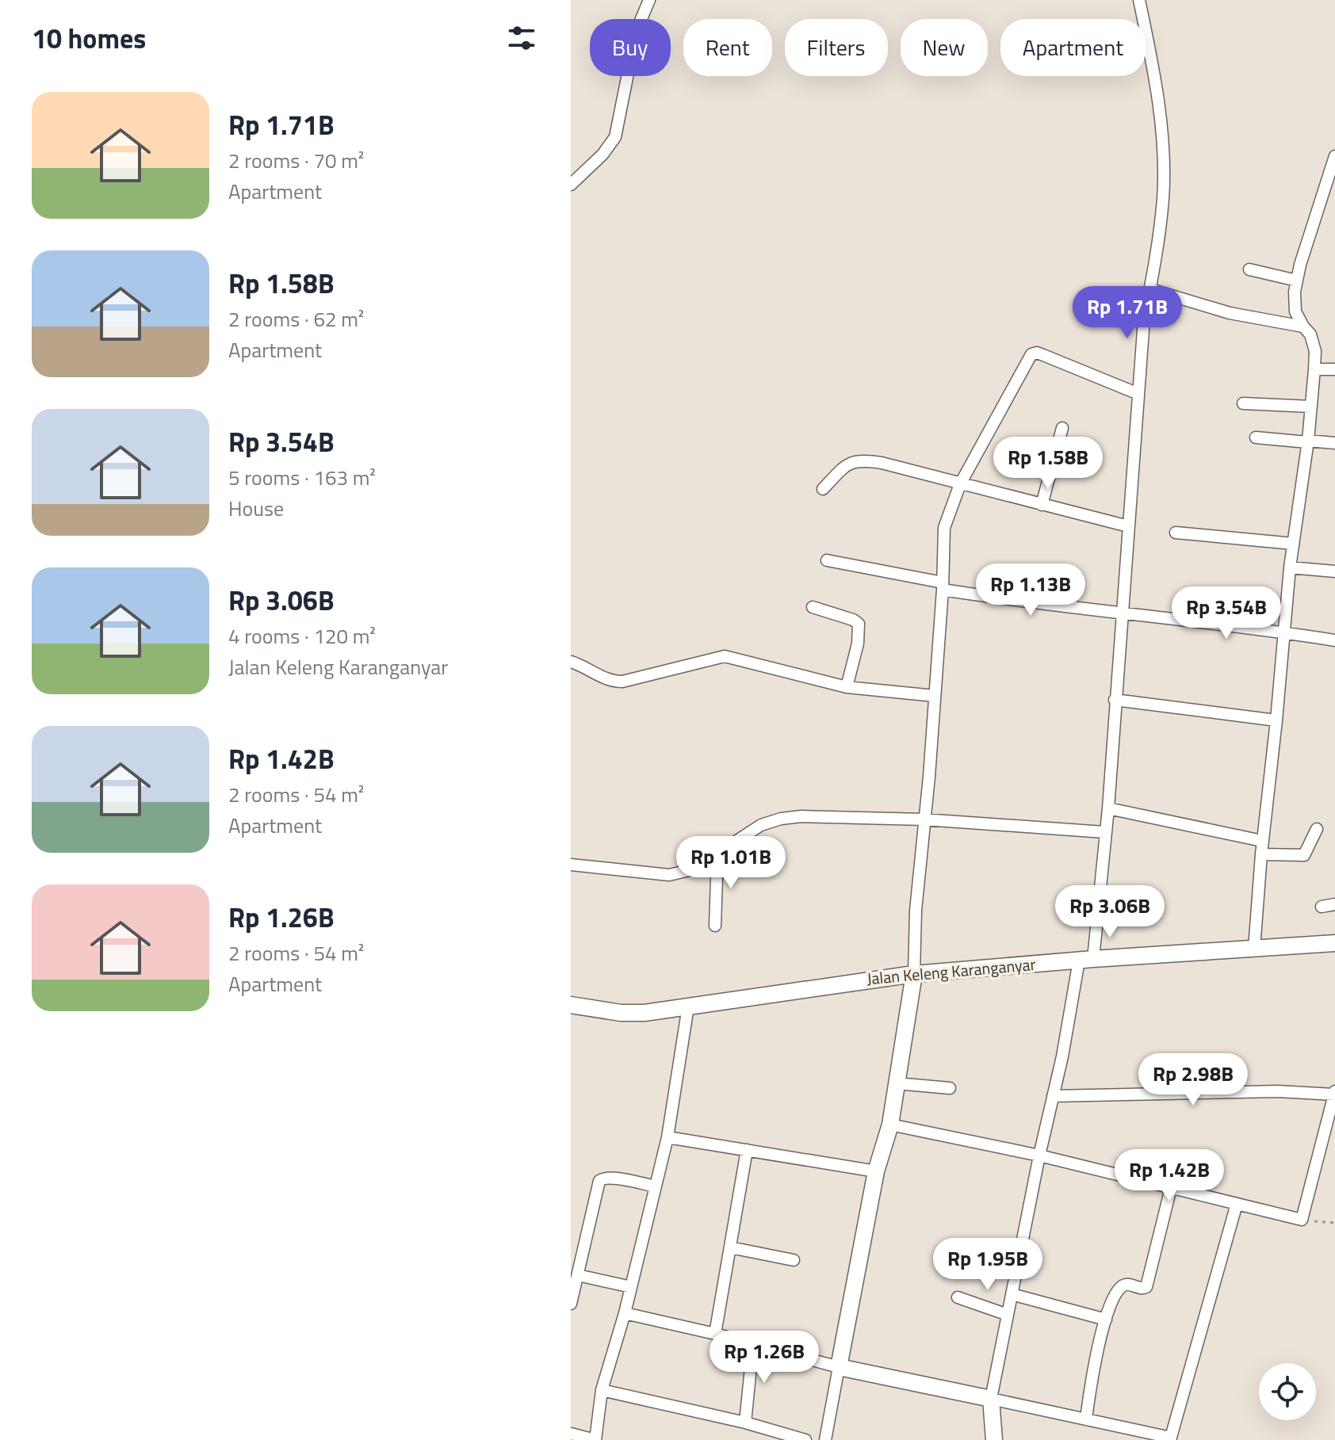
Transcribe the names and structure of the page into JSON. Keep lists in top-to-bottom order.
{
  "streets": {
    "main road": ["Jalan Keleng Karanganyar"]
  },
  "page": {
    "heading": "10 homes",
    "chip": [
      "Buy",
      "Rent",
      "Filters",
      "New",
      "Apartment"
    ],
    "list": [
      {
        "name": "Rp 1.71B",
        "note": "2 rooms · 70 m² · Apartment"
      },
      {
        "name": "Rp 1.58B",
        "note": "2 rooms · 62 m² · Apartment"
      },
      {
        "name": "Rp 3.54B",
        "note": "5 rooms · 163 m² · House"
      },
      {
        "name": "Rp 3.06B",
        "note": "4 rooms · 120 m² · Jalan Keleng Karanganyar"
      },
      {
        "name": "Rp 1.42B",
        "note": "2 rooms · 54 m² · Apartment"
      },
      {
        "name": "Rp 1.26B",
        "note": "2 rooms · 54 m² · Apartment"
      }
    ],
    "price": [
      "Rp 1.71B",
      "Rp 1.58B",
      "Rp 1.13B",
      "Rp 3.54B",
      "Rp 1.01B",
      "Rp 3.06B",
      "Rp 2.98B",
      "Rp 1.42B",
      "Rp 1.95B",
      "Rp 1.26B"
    ]
  }
}
